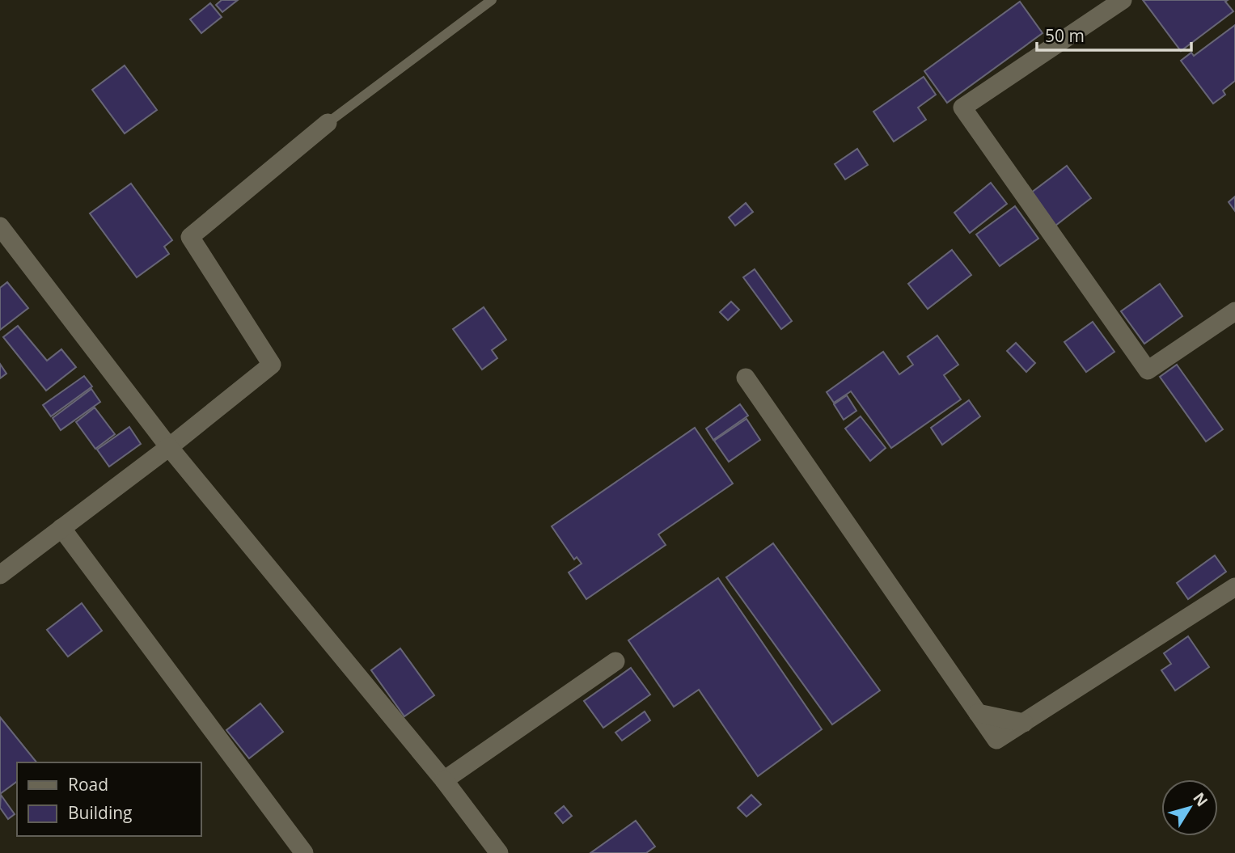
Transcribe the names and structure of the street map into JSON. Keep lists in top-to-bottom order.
{
  "legend": ["Road", "Building"],
  "scale_bar": "50 m",
  "north": "top right"
}
